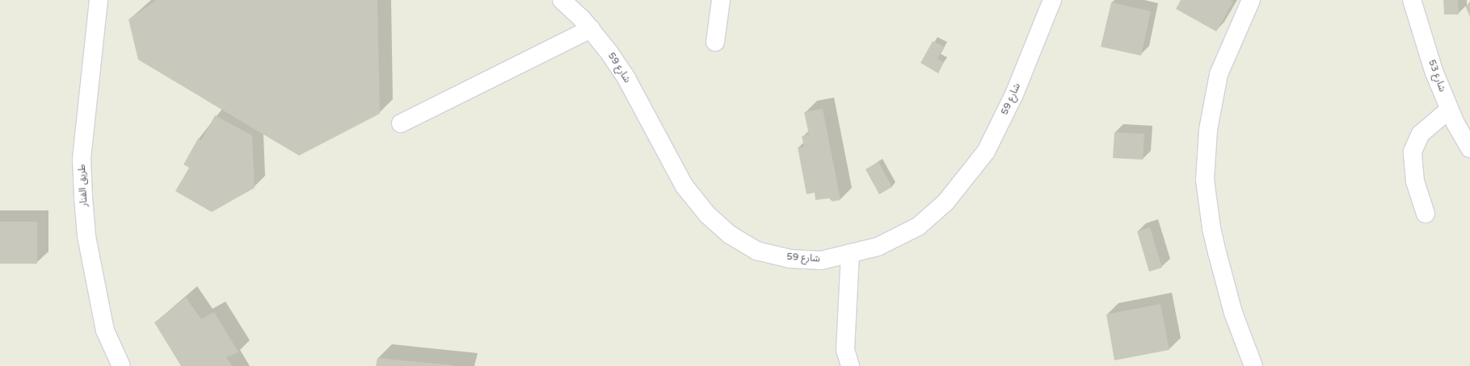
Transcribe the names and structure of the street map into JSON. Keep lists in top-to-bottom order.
{
  "streets": {
    "street": ["شارع 59", "شارع 53", "طريق الفنار"]
  }
}
